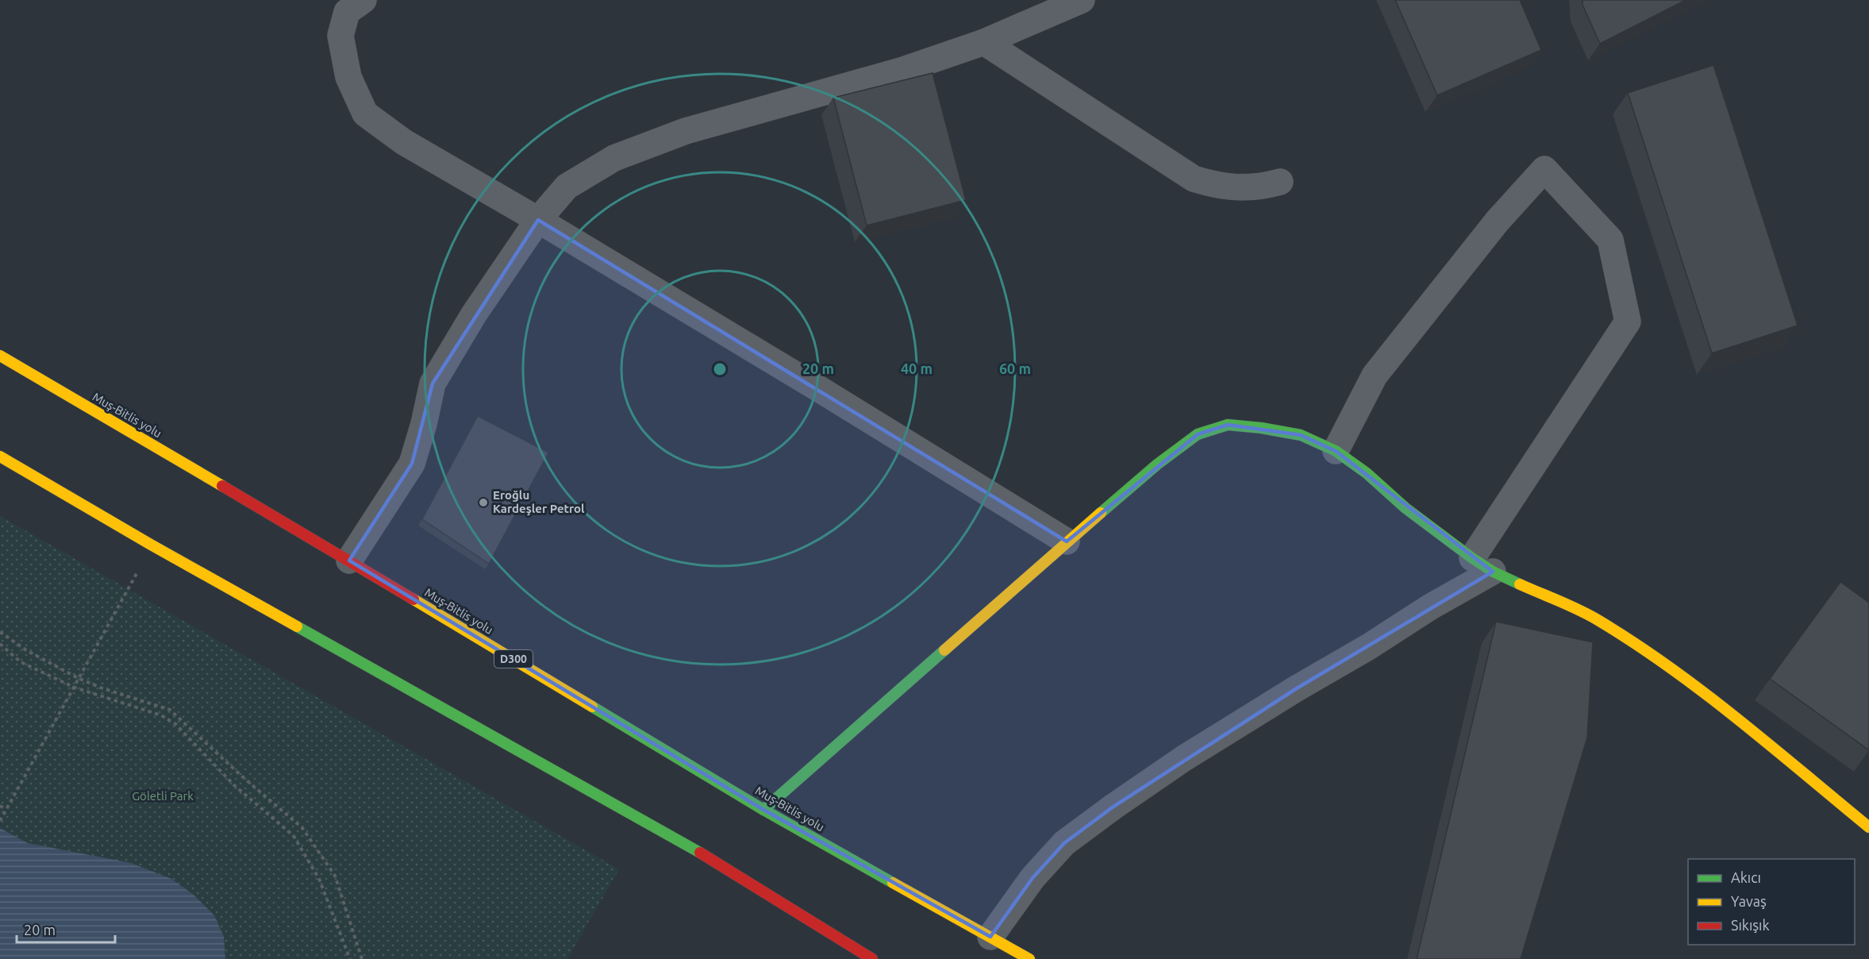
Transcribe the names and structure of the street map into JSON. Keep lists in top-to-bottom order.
{
  "streets": {
    "main road": ["Muş-Bitlis yolu", "D300"]
  },
  "parks": ["Göletli Park"],
  "places": ["Eroğlu Kardeşler Petrol"],
  "legend": ["Akıcı", "Yavaş", "Sıkışık"],
  "scale_bar": "20 m",
  "rings": ["20 m", "40 m", "60 m"]
}
